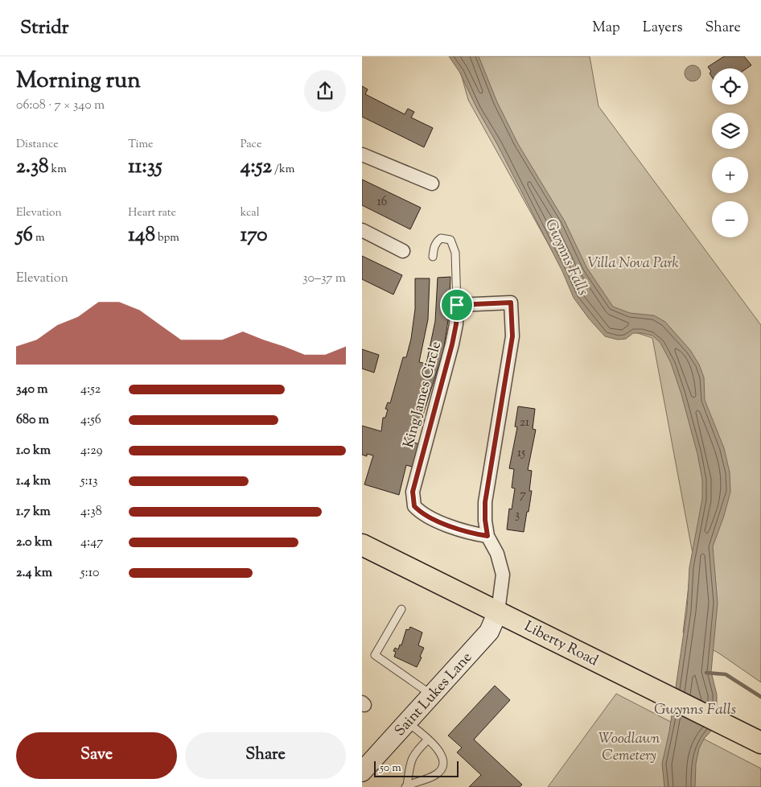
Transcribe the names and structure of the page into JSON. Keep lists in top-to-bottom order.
{
  "streets": {
    "main road": ["Liberty Road"],
    "street": ["King James Circle", "Saint Lukes Lane"]
  },
  "crossings": [
    ["Liberty Road", "Saint Lukes Lane"]
  ],
  "water": ["Gwynns Falls"],
  "parks": ["Villa Nova Park", "Woodlawn Cemetery"],
  "house_numbers": [
    "16",
    "21",
    "15",
    "7",
    "3"
  ],
  "scale_bar": "50 m",
  "page": {
    "header": "Stridr",
    "nav": ["Map", "Layers", "Share"],
    "heading": ["Morning run", "06:08 · 7 × 340 m"],
    "map_buttons": ["+", "−"],
    "stats": [
      ["Distance", "2.38 km"],
      ["Time", "11:35"],
      ["Pace", "4:52 /km"],
      ["Elevation", "56 m"],
      ["Heart rate", "148 bpm"],
      ["kcal", "170"]
    ],
    "chart": ["Elevation", "30–37 m"],
    "list": [
      {
        "name": "340 m",
        "note": "4:52"
      },
      {
        "name": "680 m",
        "note": "4:56"
      },
      {
        "name": "1.0 km",
        "note": "4:29"
      },
      {
        "name": "1.4 km",
        "note": "5:13"
      },
      {
        "name": "1.7 km",
        "note": "4:38"
      },
      {
        "name": "2.0 km",
        "note": "4:47"
      },
      {
        "name": "2.4 km",
        "note": "5:10"
      }
    ],
    "buttons": ["Save", "Share"],
    "scale": "50 m"
  }
}
